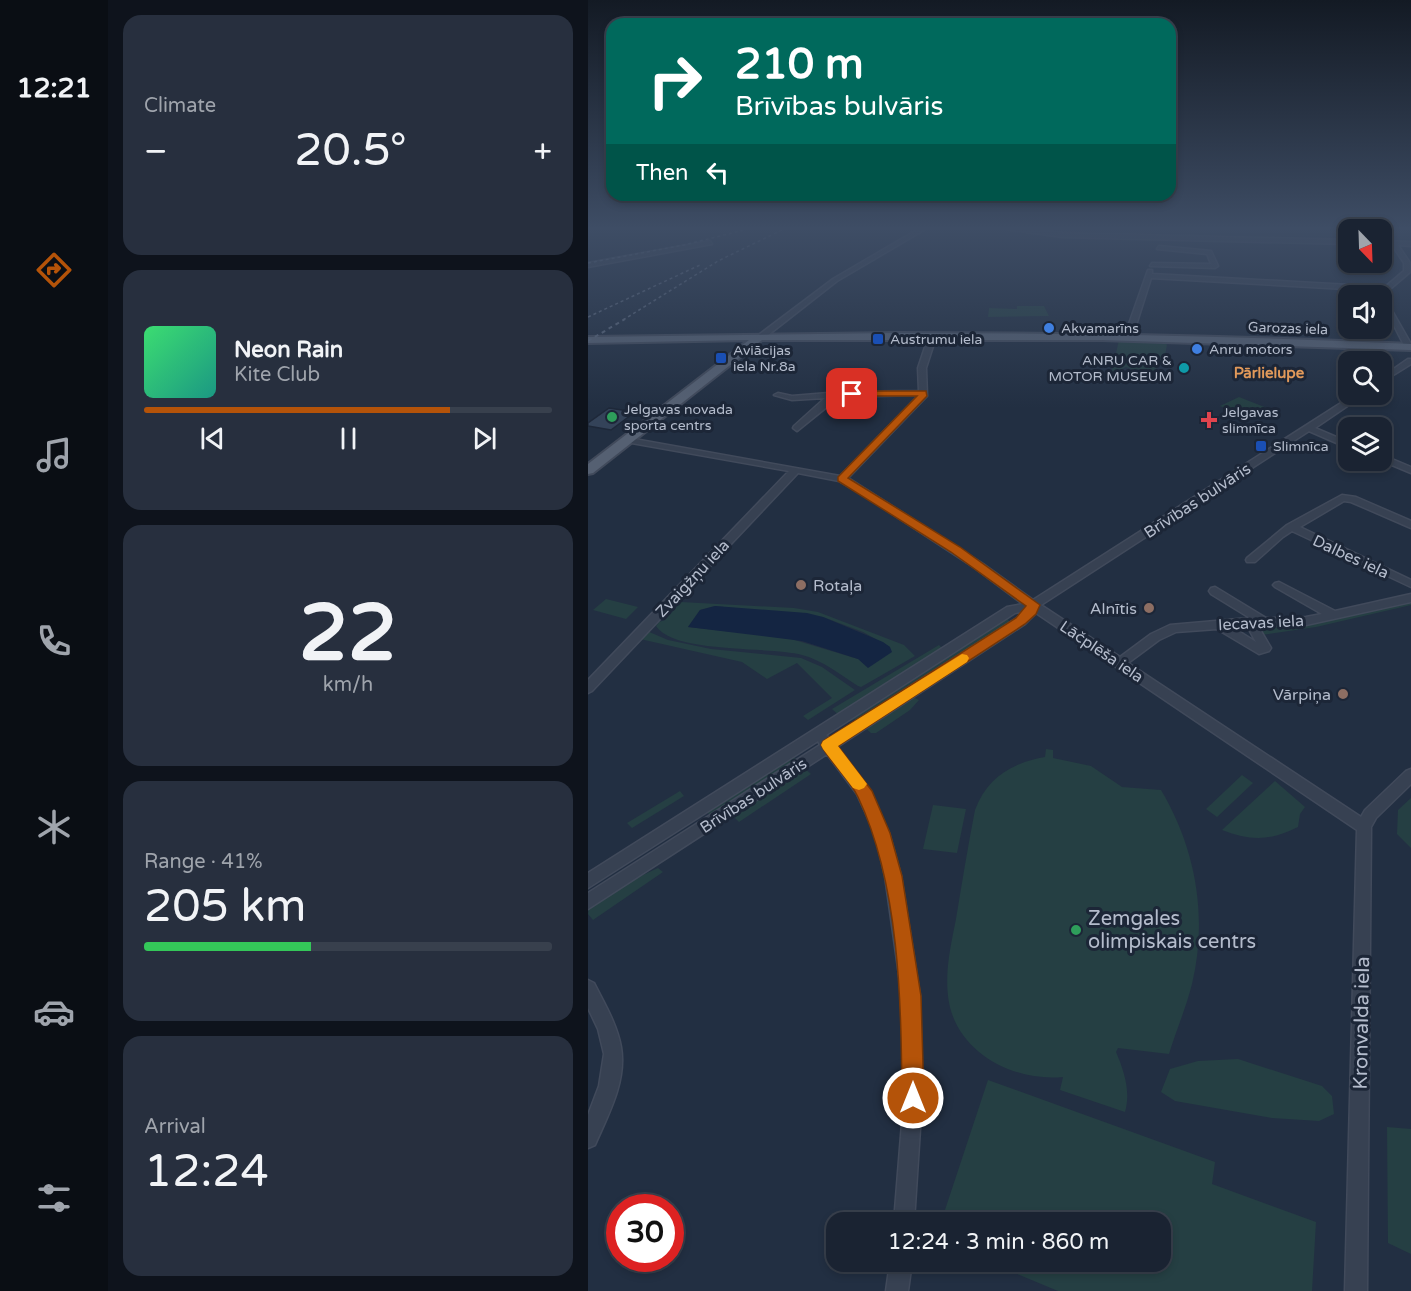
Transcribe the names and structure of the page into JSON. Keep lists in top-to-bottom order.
{
  "streets": {
    "main road": ["Garozas iela"],
    "street": [
      "Brīvības bulvāris",
      "Dalbes iela",
      "Zvaigžņu iela",
      "Iecavas iela",
      "Lāčplēša iela",
      "Kronvalda iela"
    ]
  },
  "crossings": [
    ["Brīvības bulvāris", "Lāčplēša iela"],
    ["Zvaigžņu iela", "Lāčplēša iela"],
    ["Iecavas iela", "Lāčplēša iela"],
    ["Lāčplēša iela", "Kronvalda iela"]
  ],
  "districts": ["Pārlielupe"],
  "places": {
    "other": [
      "Akvamarīns",
      "Anru motors",
      "ANRU CAR & MOTOR MUSEUM",
      "Jelgavas novada sporta centrs",
      "Rotaļa",
      "Alnītis",
      "Vārpiņa",
      "Zemgales olimpiskais centrs"
    ],
    "transit": ["Austrumu iela", "Aviācijas iela Nr.8a", "Slimnīca"],
    "health": ["Jelgavas slimnīca"]
  },
  "north": "bottom right",
  "page": {
    "tabs": "12:21",
    "tile": [
      "Climate",
      ["22", "km/h"],
      ["Range · 41%", "205 km"],
      ["Arrival", "12:24"]
    ],
    "turn": ["210 m", "Brīvības bulvāris"],
    "heat": ["−", "20.5°", "+"],
    "then": "Then",
    "song": ["Neon Rain", "Kite Club"],
    "limit": "30",
    "trip": "12:24 · 3 min · 860 m"
  }
}
